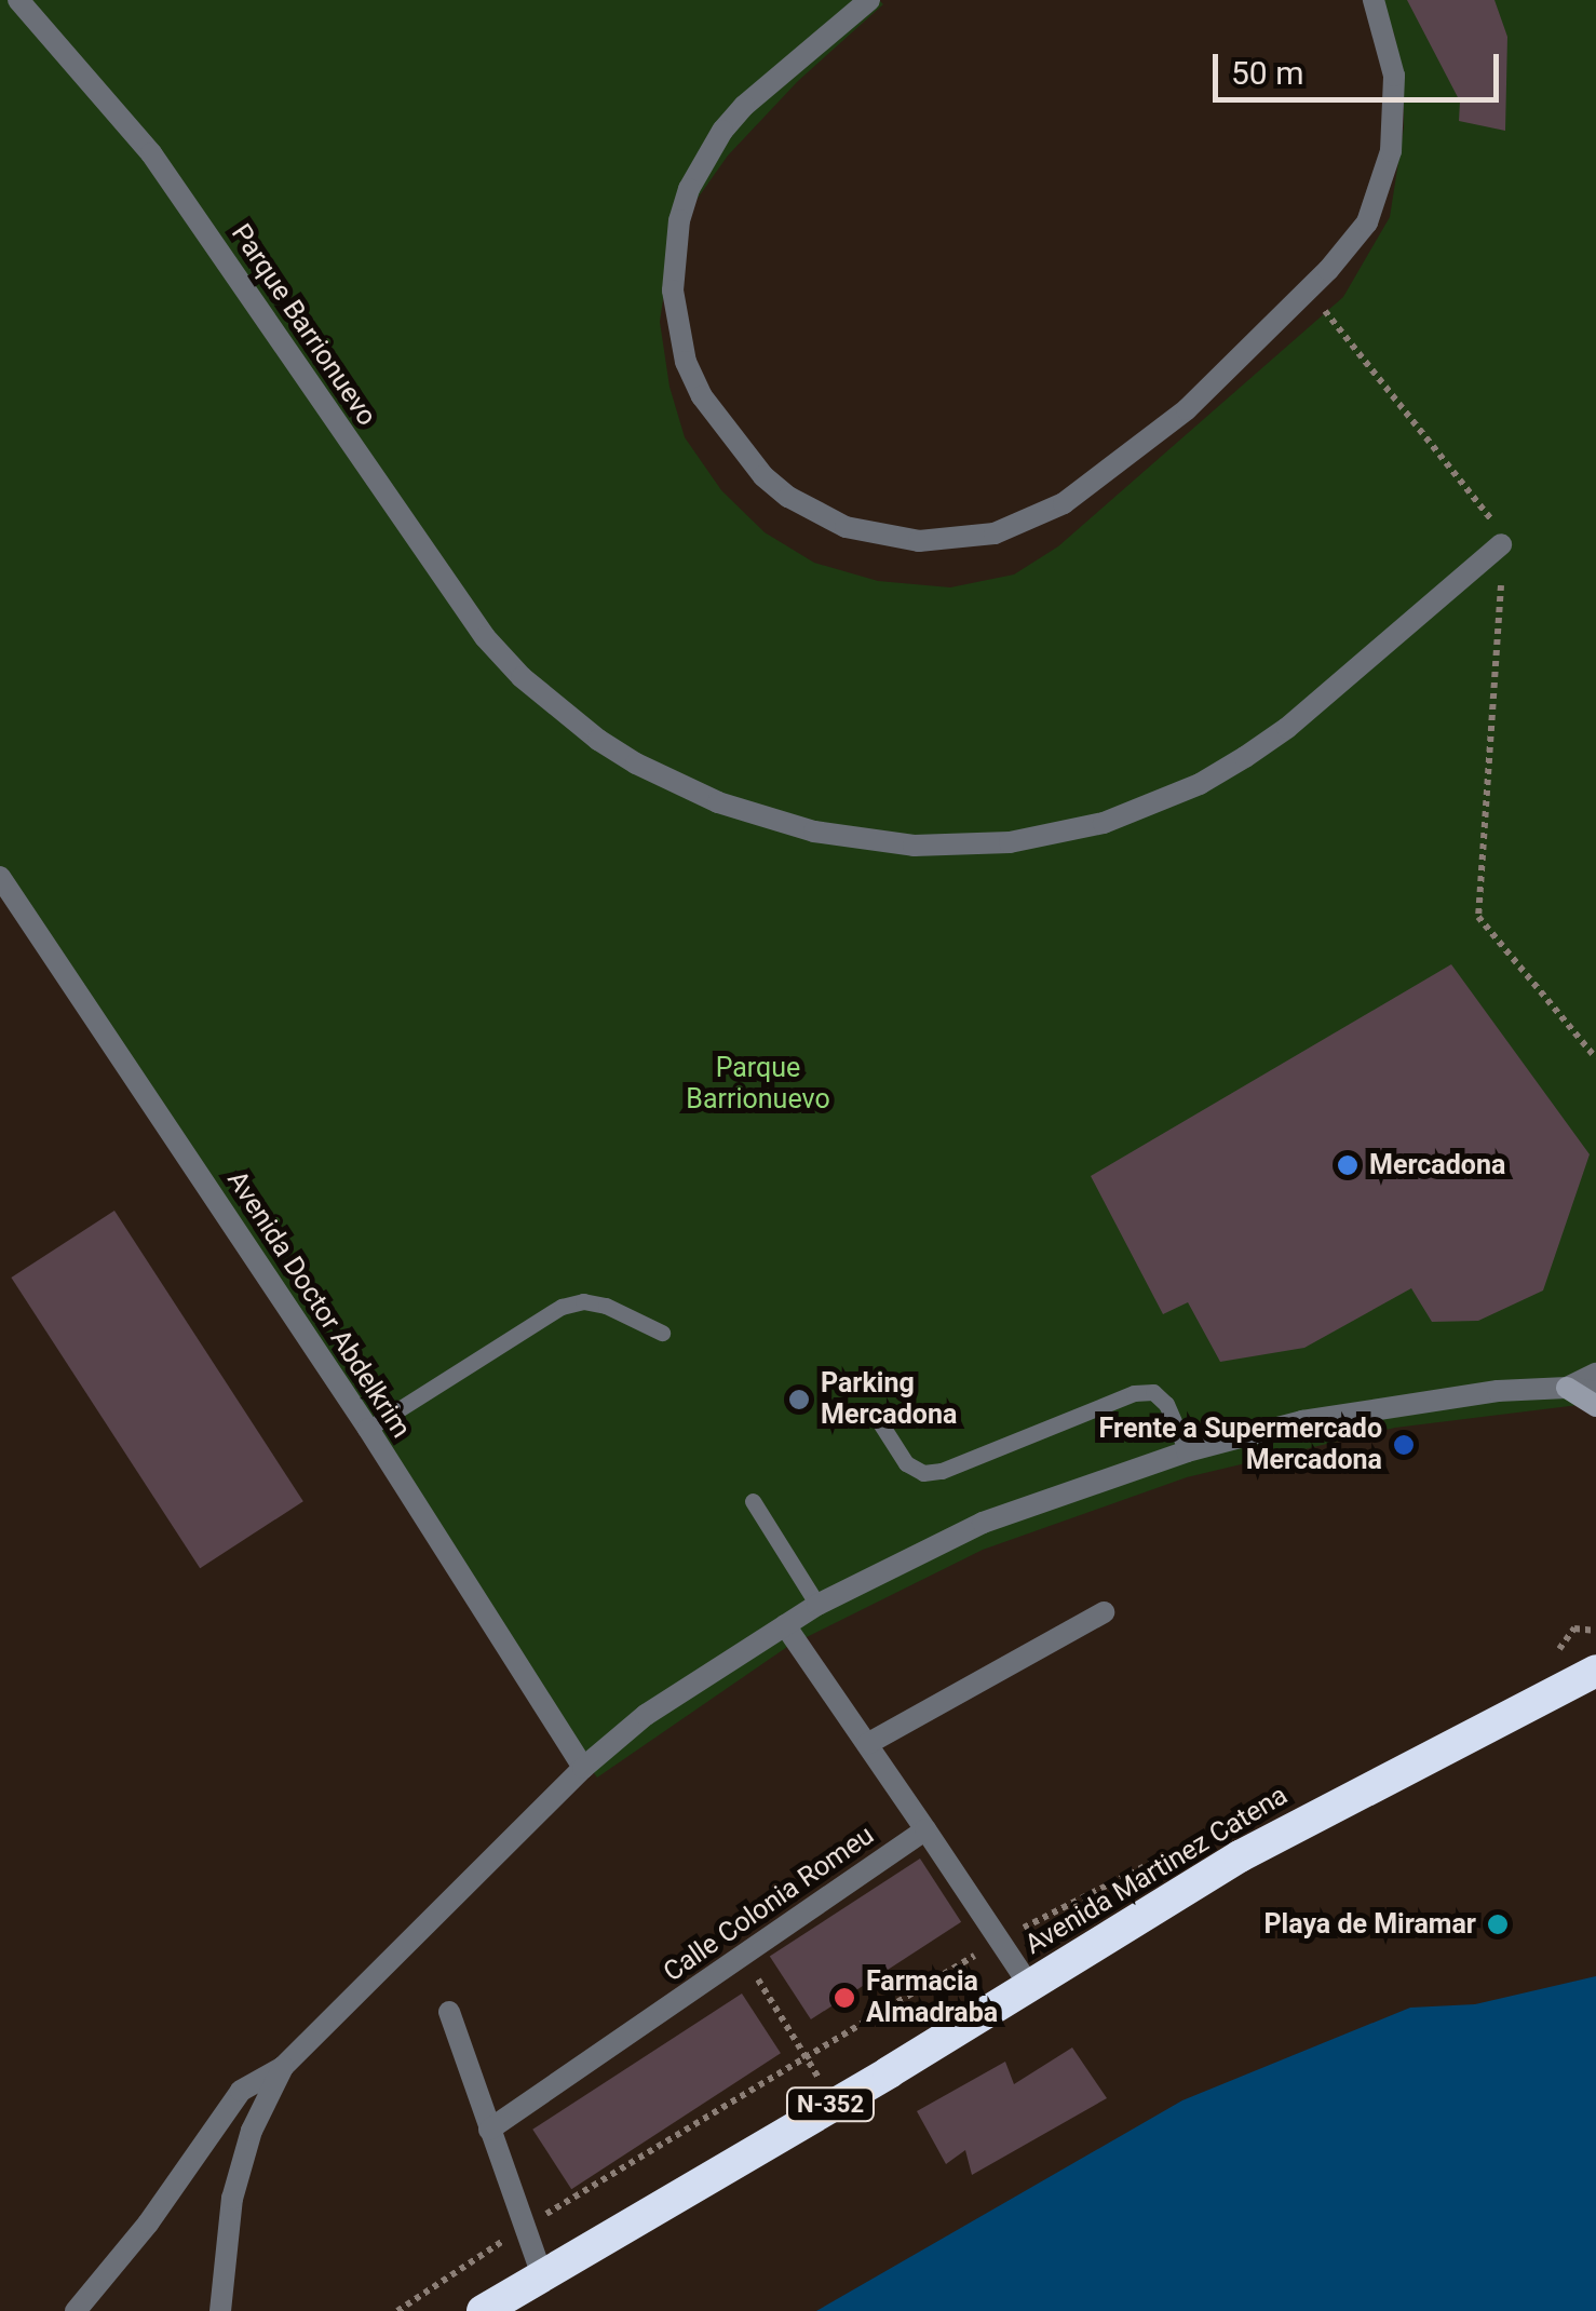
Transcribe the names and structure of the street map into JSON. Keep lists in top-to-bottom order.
{
  "streets": {
    "highway": ["Avenida Martinez Catena", "N-352"],
    "street": ["Parque Barrionuevo", "Avenida Doctor Abdelkrim", "Calle Colonia Romeu"]
  },
  "parks": ["Parque Barrionuevo"],
  "places": [
    "Mercadona",
    "Parking Mercadona",
    "Frente a Supermercado Mercadona",
    "Playa de Miramar",
    "Farmacia Almadraba"
  ],
  "scale_bar": "50 m"
}
